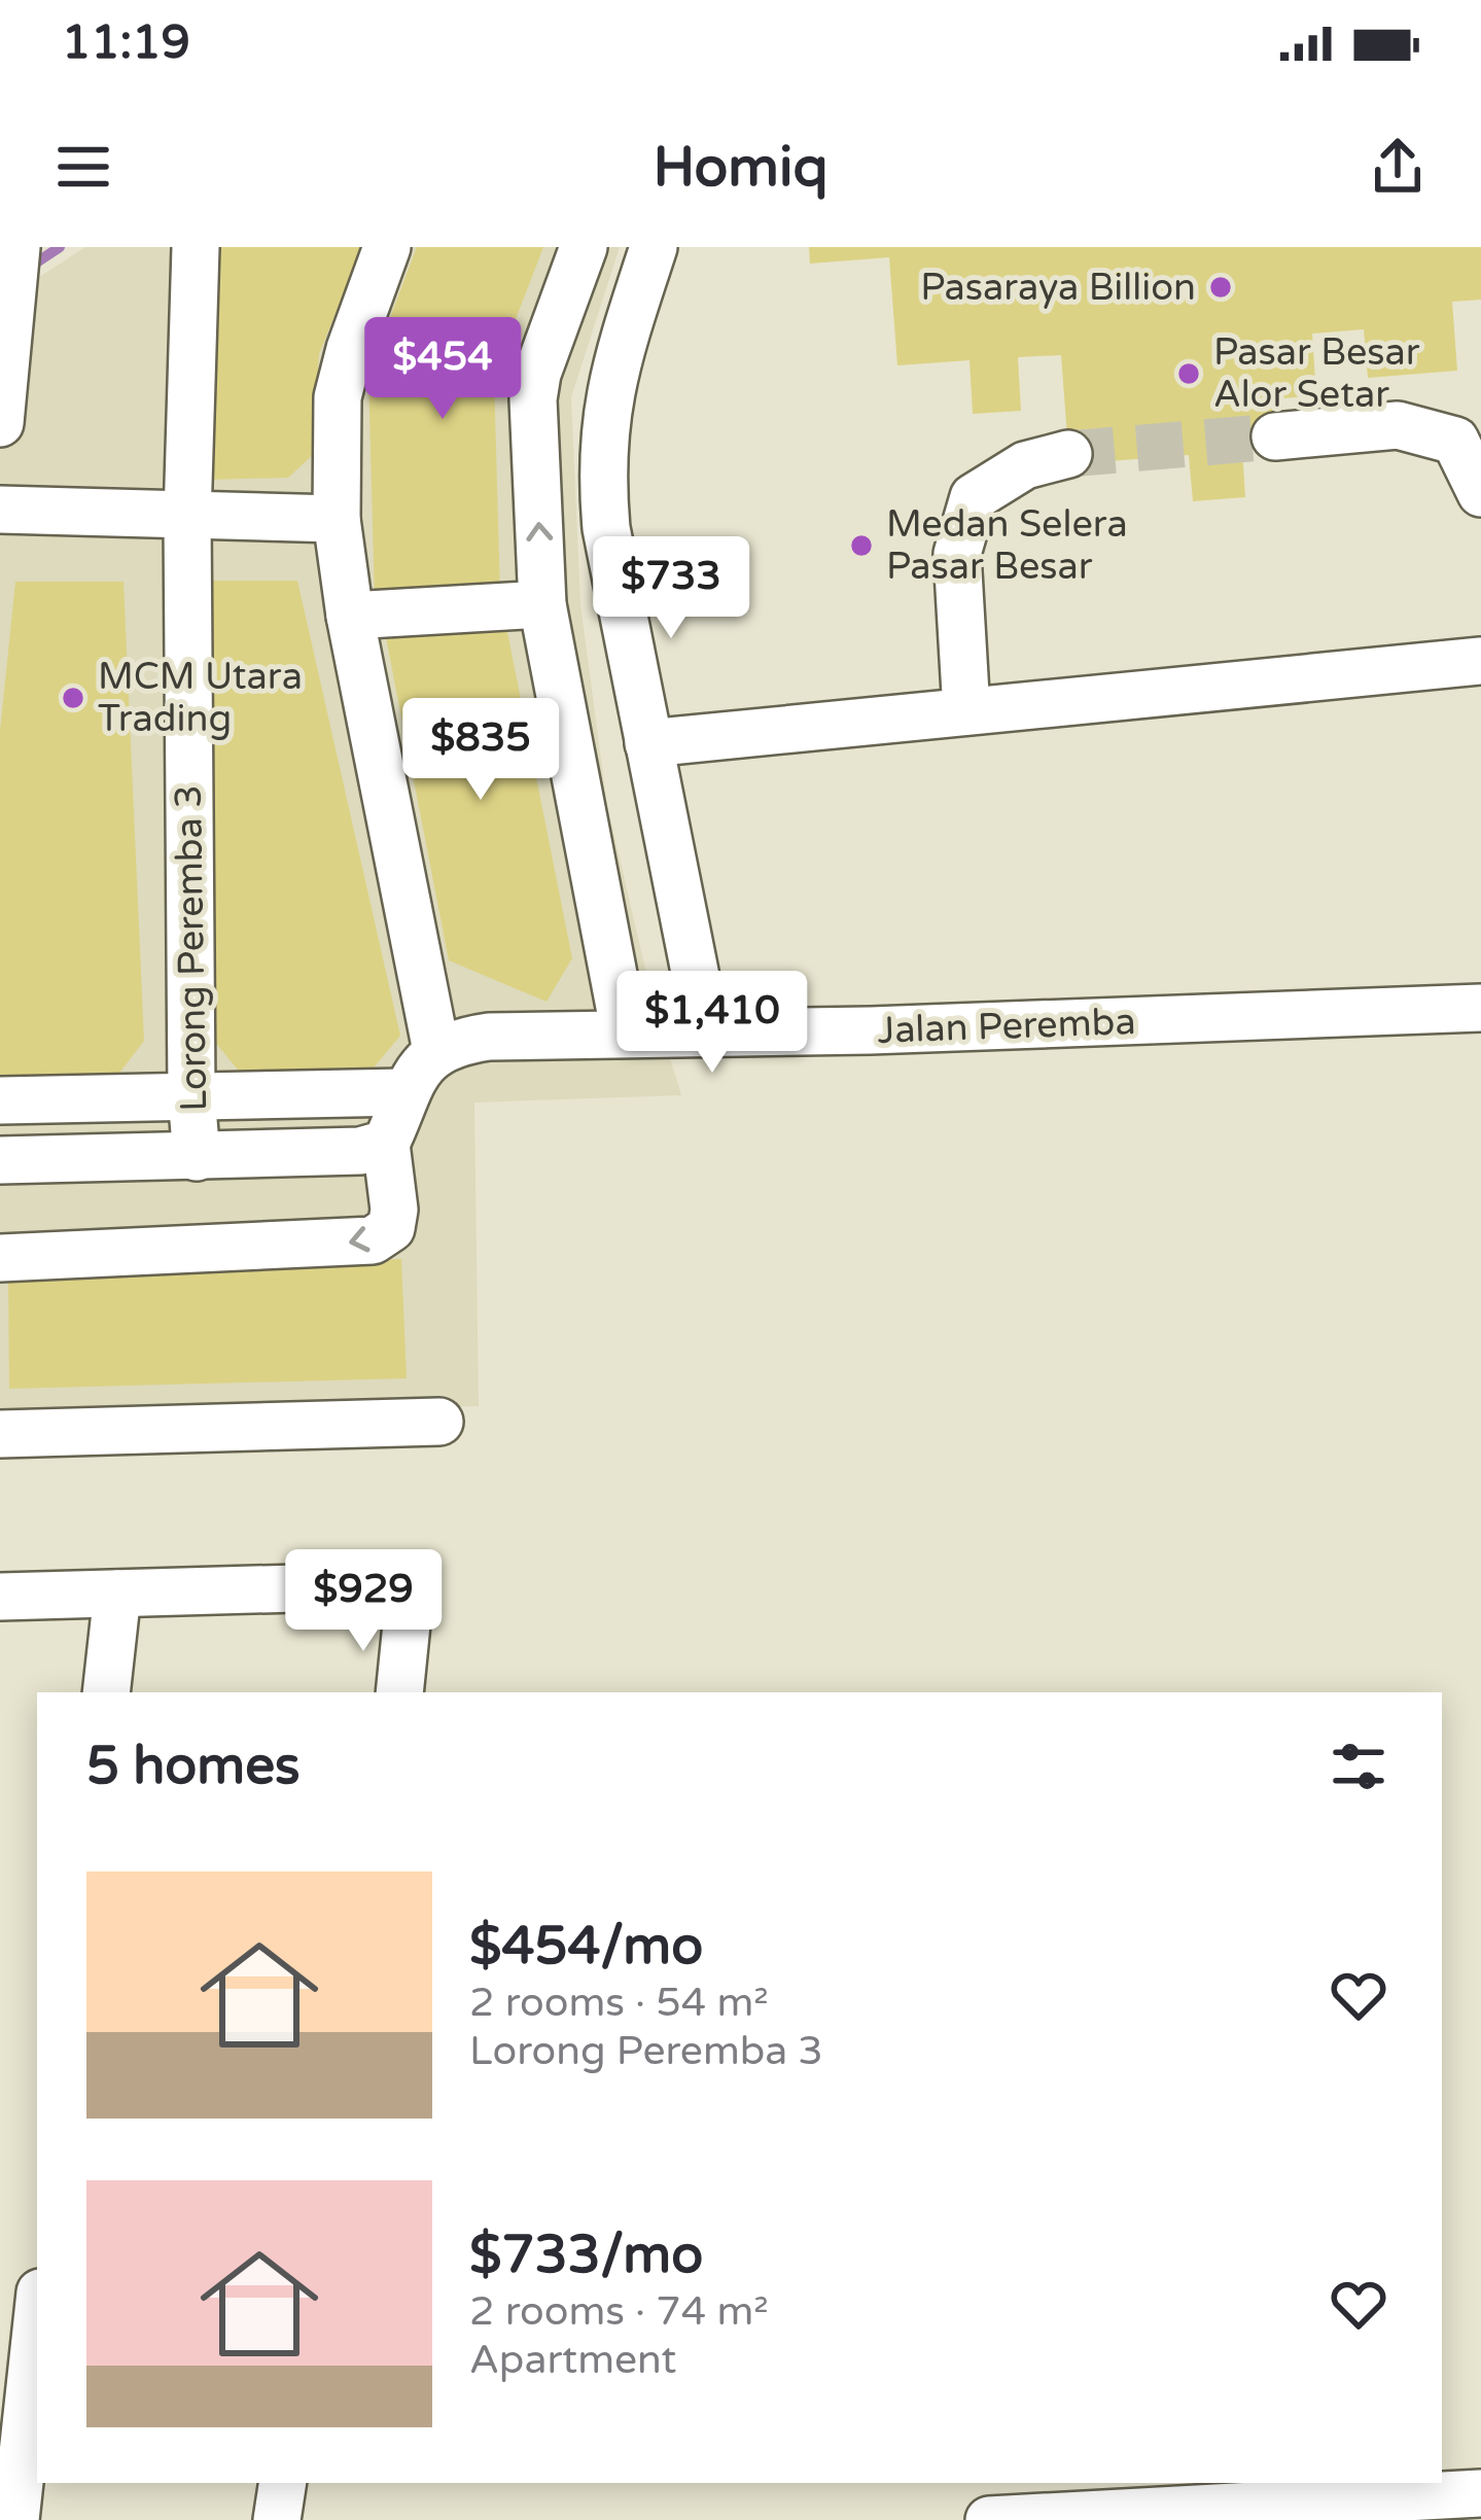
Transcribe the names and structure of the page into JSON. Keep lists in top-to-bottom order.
{
  "streets": {
    "street": ["Lorong Peremba 3", "Jalan Peremba"]
  },
  "places": [
    "Pasaraya Billion",
    "Pasar Besar Alor Setar",
    "Medan Selera Pasar Besar",
    "MCM Utara Trading"
  ],
  "page": {
    "status": "11:19",
    "header": "Homiq",
    "price": [
      "$454",
      "$733",
      "$835",
      "$1,410",
      "$929"
    ],
    "heading": "5 homes",
    "list": [
      {
        "name": "$454/mo",
        "note": "2 rooms · 54 m² · Lorong Peremba 3"
      },
      {
        "name": "$733/mo",
        "note": "2 rooms · 74 m² · Apartment"
      }
    ]
  }
}
